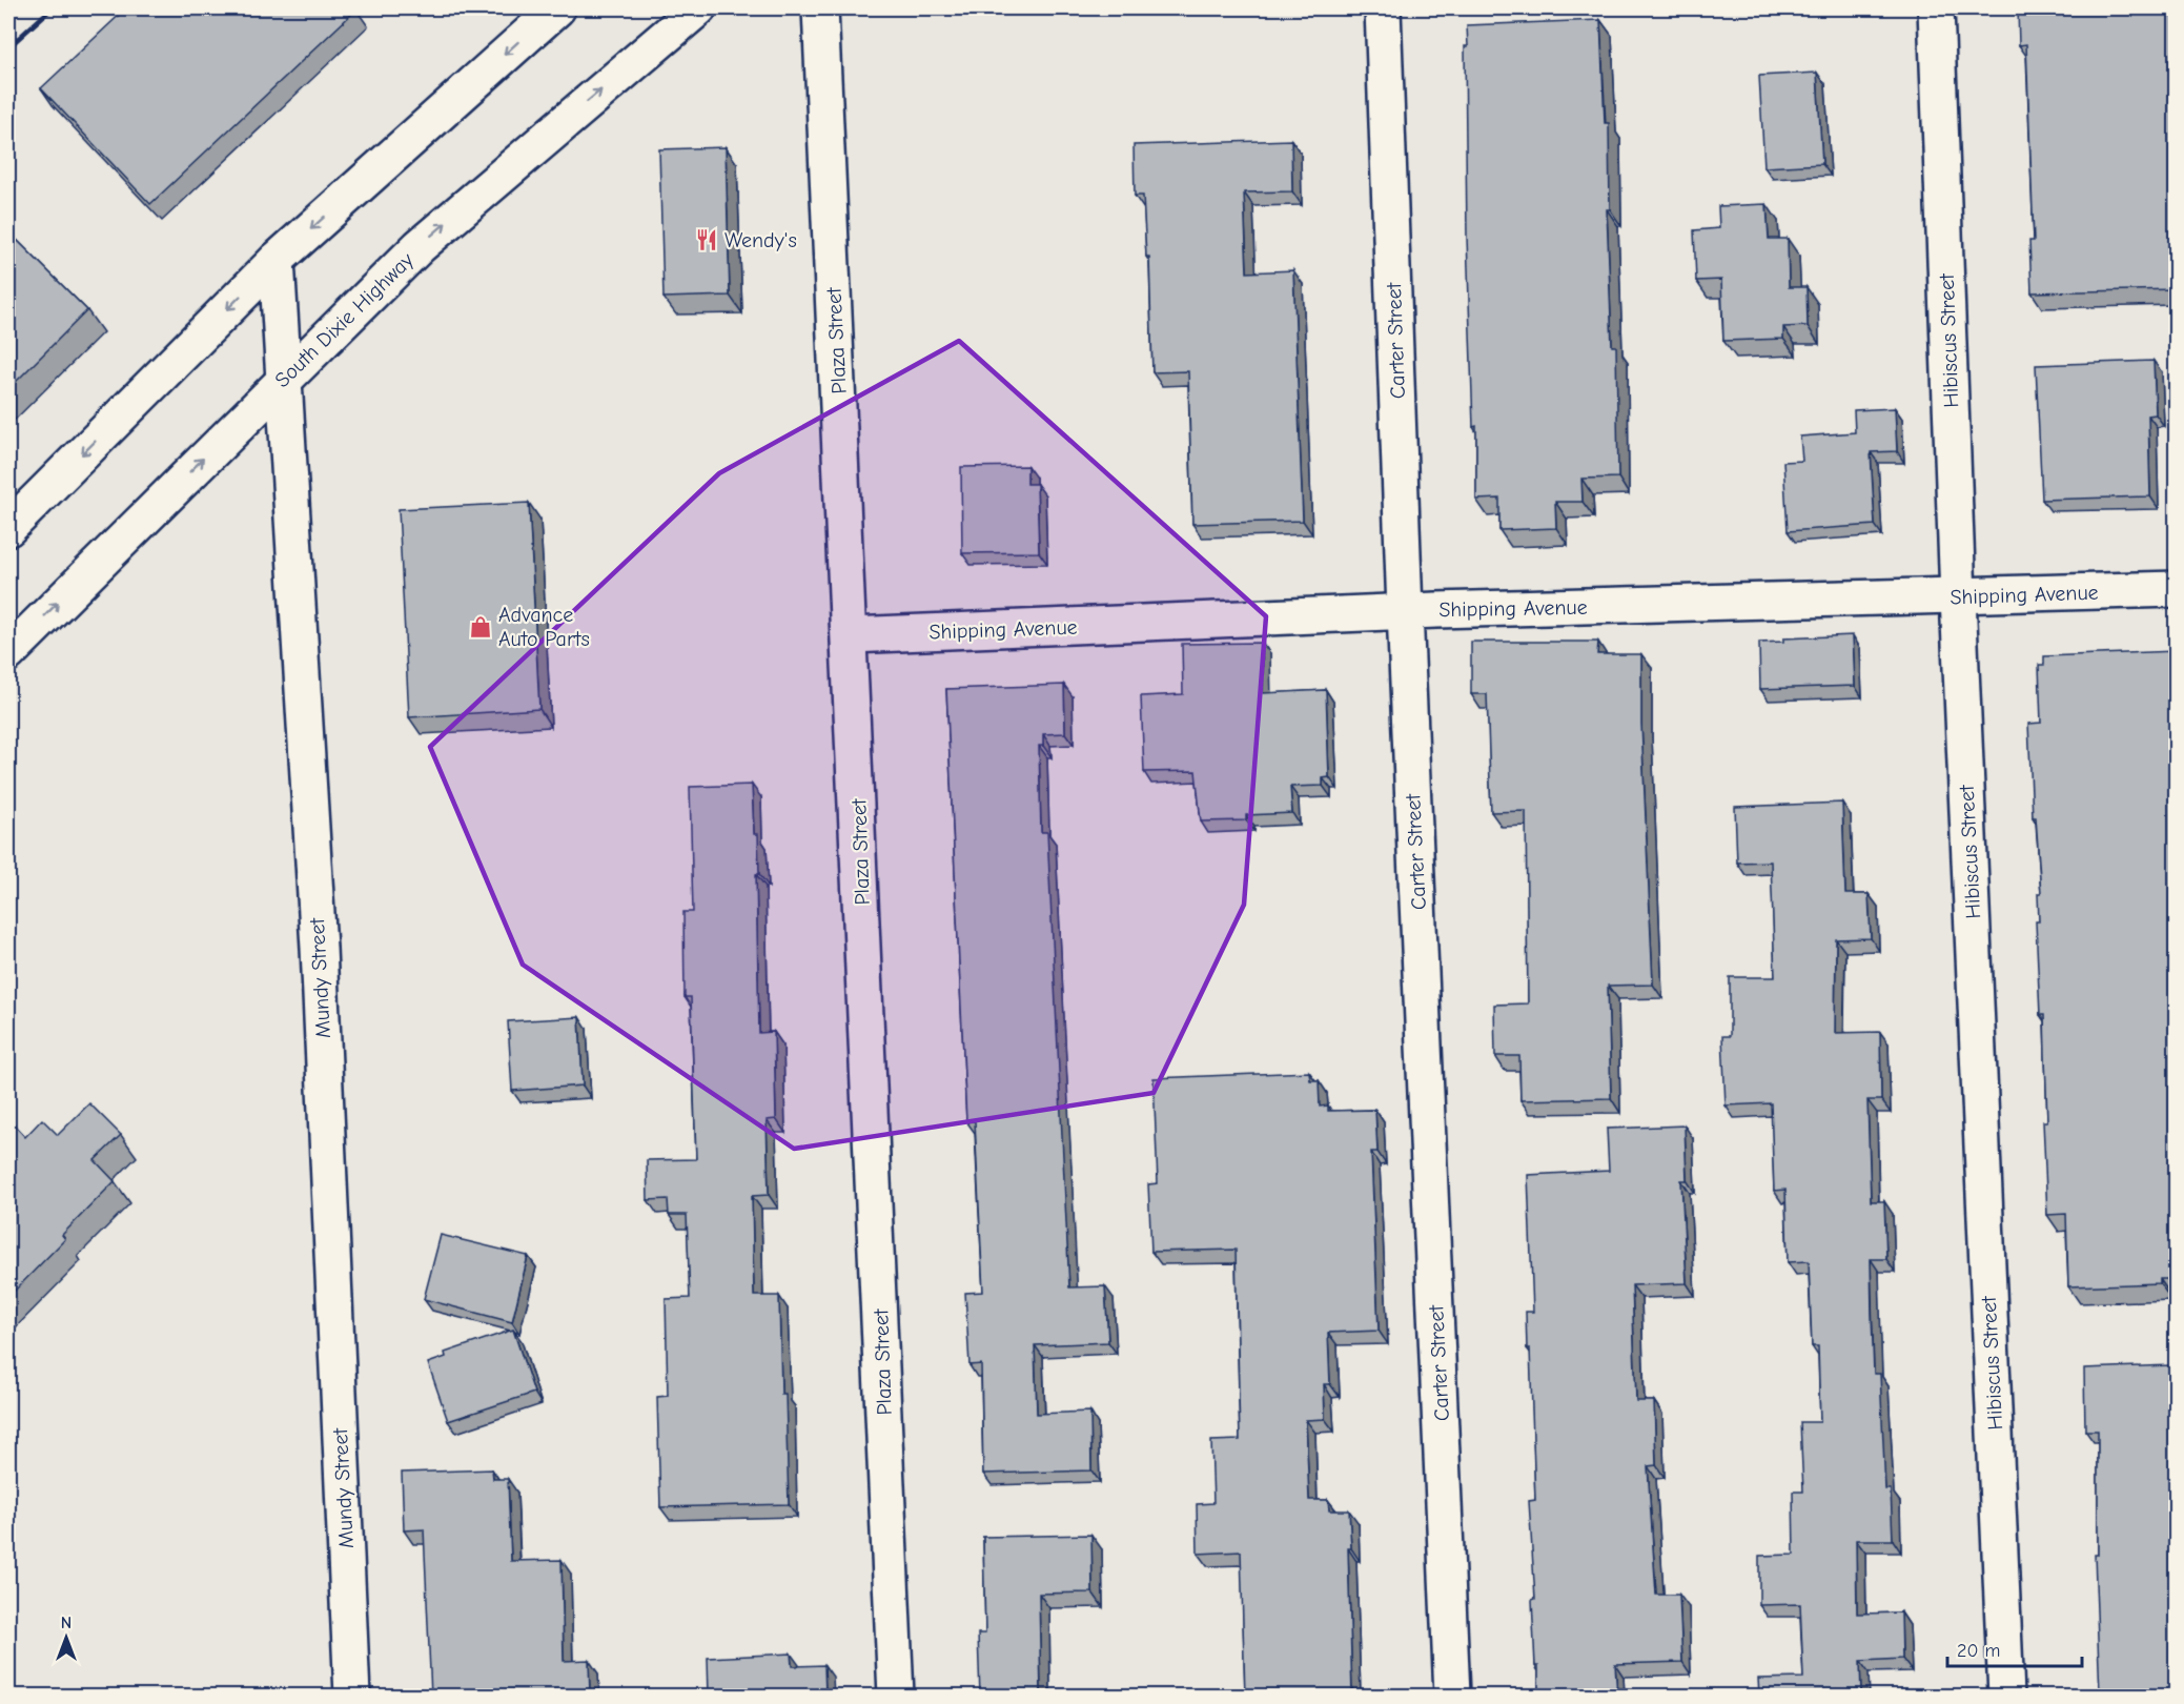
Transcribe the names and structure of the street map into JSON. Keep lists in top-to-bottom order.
{
  "streets": {
    "main road": [
      "South Dixie Highway",
      "Plaza Street",
      "Carter Street",
      "Hibiscus Street",
      "Shipping Avenue",
      "Mundy Street"
    ]
  },
  "crossings": [
    ["South Dixie Highway", "Mundy Street"],
    ["Plaza Street", "Shipping Avenue"],
    ["Carter Street", "Shipping Avenue"],
    ["Hibiscus Street", "Shipping Avenue"]
  ],
  "places": {
    "restaurant": ["Wendy's"],
    "shop": ["Advance Auto Parts"]
  },
  "scale_bar": "20 m",
  "north": "top"
}
